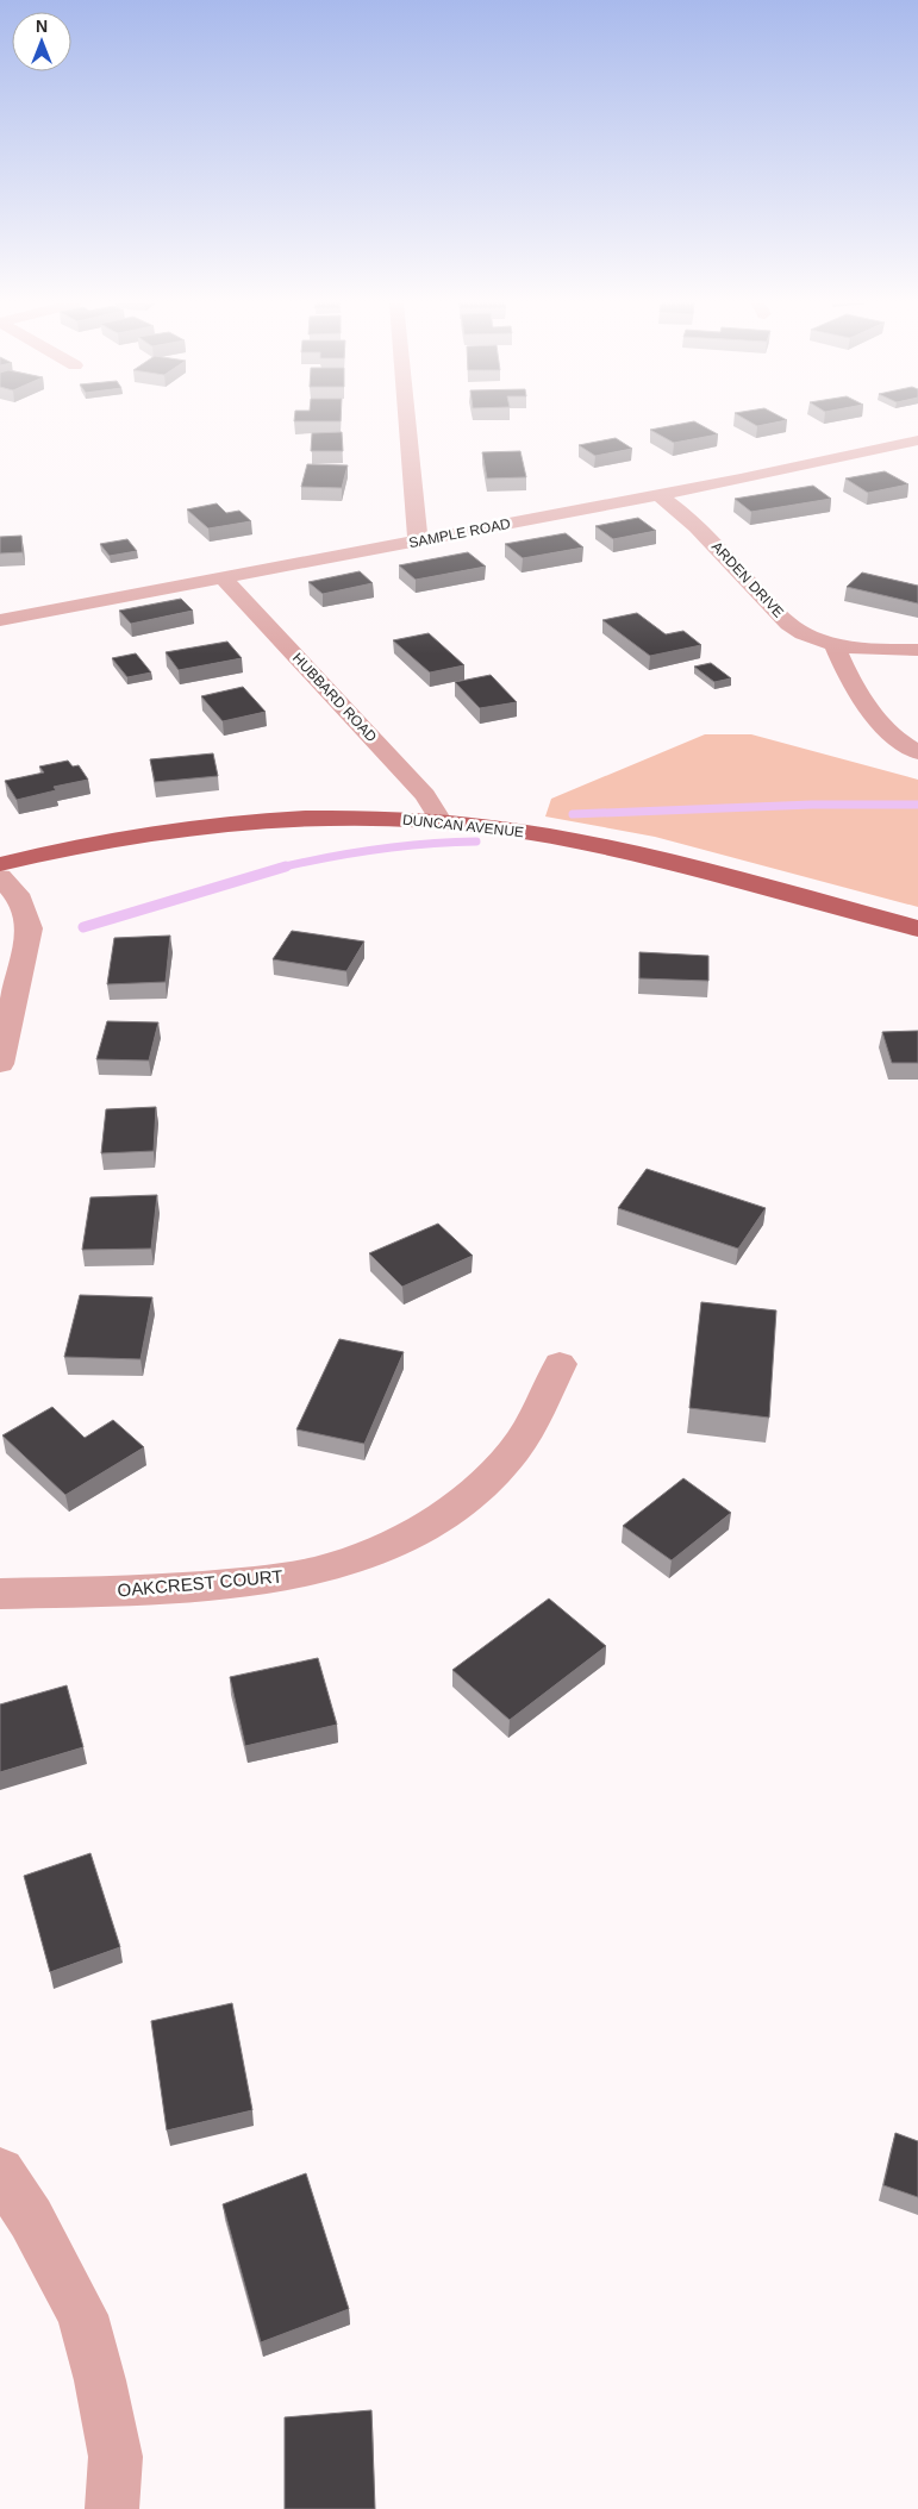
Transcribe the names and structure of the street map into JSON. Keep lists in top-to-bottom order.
{
  "streets": {
    "main road": ["DUNCAN AVENUE"],
    "street": [
      "SAMPLE ROAD",
      "ARDEN DRIVE",
      "HUBBARD ROAD",
      "OAKCREST COURT"
    ]
  },
  "crossings": [
    ["SAMPLE ROAD", "ARDEN DRIVE"],
    ["SAMPLE ROAD", "HUBBARD ROAD"],
    ["HUBBARD ROAD", "DUNCAN AVENUE"]
  ],
  "north": "top"
}
